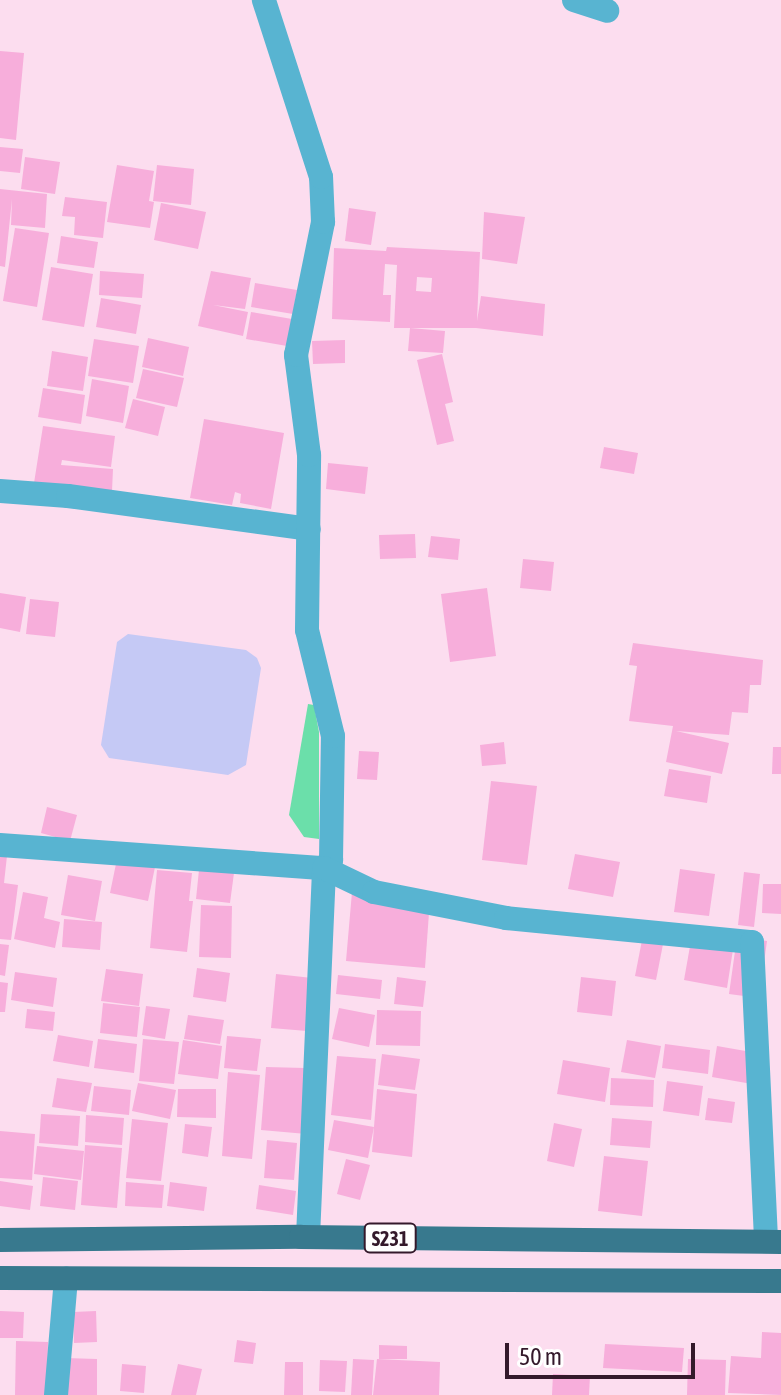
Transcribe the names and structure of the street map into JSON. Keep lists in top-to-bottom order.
{
  "streets": {
    "main road": ["S231"]
  },
  "scale_bar": "50 m"
}
